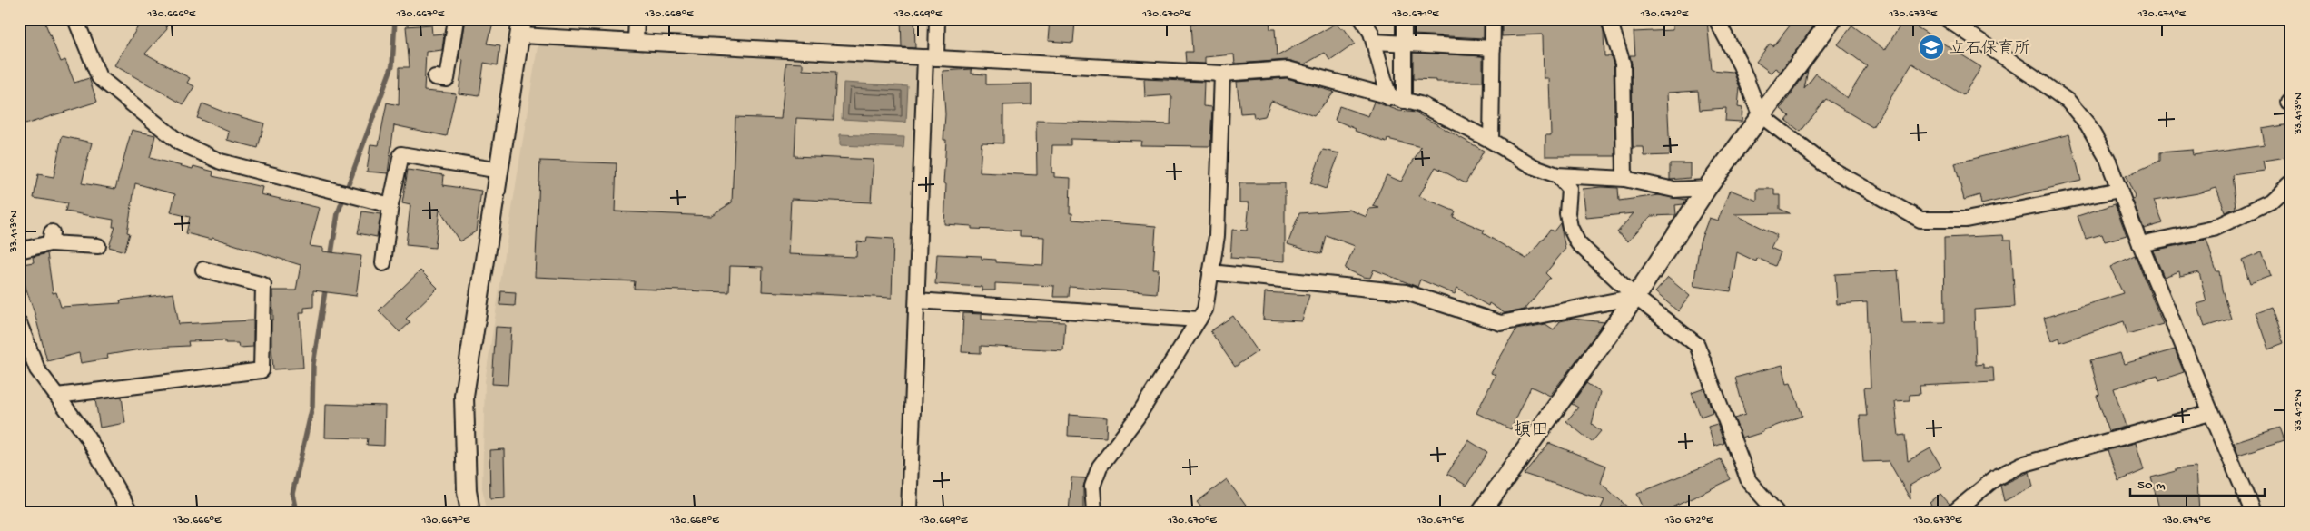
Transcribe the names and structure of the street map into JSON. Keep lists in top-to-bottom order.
{
  "districts": ["頓田"],
  "places": {
    "school or university": ["立石保育所"]
  },
  "scale_bar": "50 m",
  "coordinates": [
    "130.666°E",
    "130.667°E",
    "130.668°E",
    "130.669°E",
    "130.670°E",
    "130.671°E",
    "130.672°E",
    "130.673°E",
    "130.674°E",
    "33.413°N",
    "33.412°N"
  ]
}
